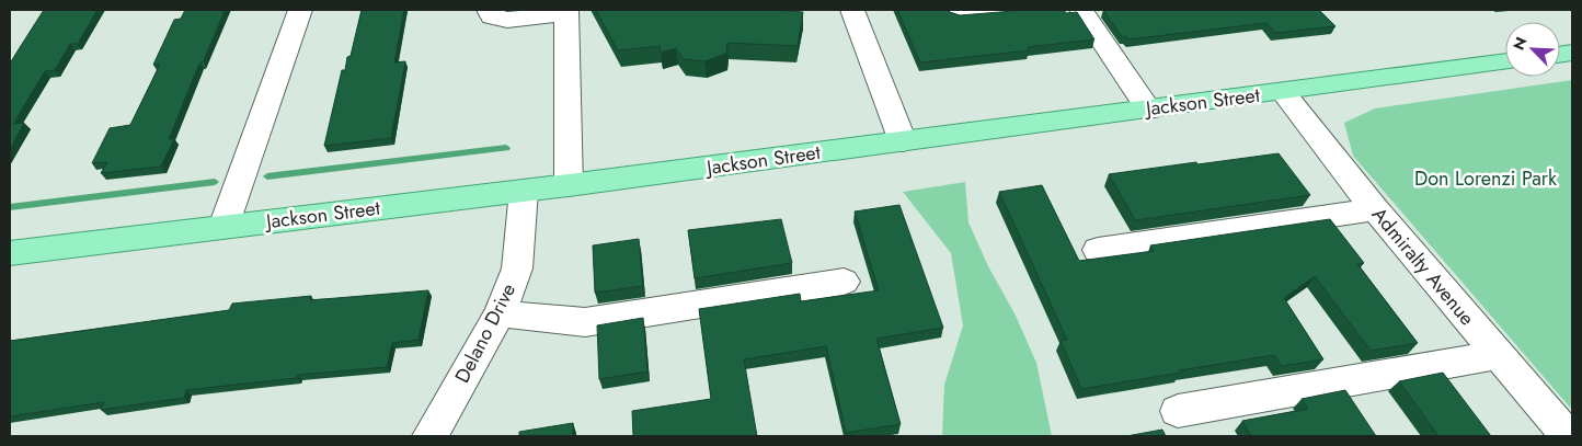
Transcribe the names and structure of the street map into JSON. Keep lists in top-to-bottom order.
{
  "streets": {
    "main road": ["Jackson Street"],
    "street": ["Admiralty Avenue", "Delano Drive"]
  },
  "crossings": [
    ["Jackson Street", "Admiralty Avenue"],
    ["Jackson Street", "Delano Drive"]
  ],
  "parks": ["Don Lorenzi Park"],
  "north": "top left"
}
